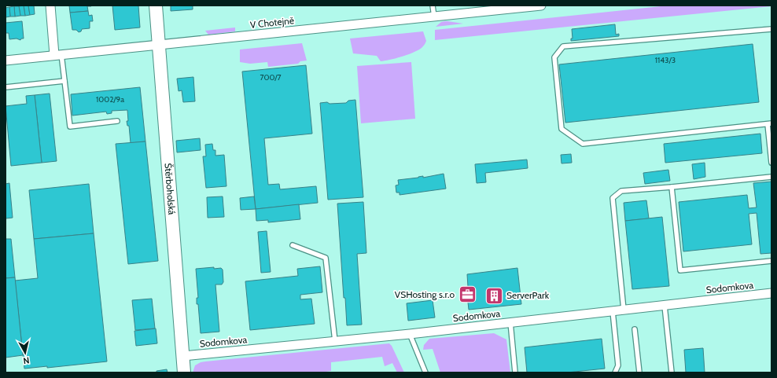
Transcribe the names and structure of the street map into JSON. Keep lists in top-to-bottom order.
{
  "streets": {
    "street": ["V Chotejně", "Štěrboholská", "Sodomkova"]
  },
  "crossings": [
    ["V Chotejně", "Štěrboholská"],
    ["Štěrboholská", "Sodomkova"]
  ],
  "places": {
    "office": ["VSHosting s.r.o"],
    "building": ["ServerPark"]
  },
  "house_numbers": ["1143/3", "700/7", "1002/9a"],
  "north": "bottom"
}
